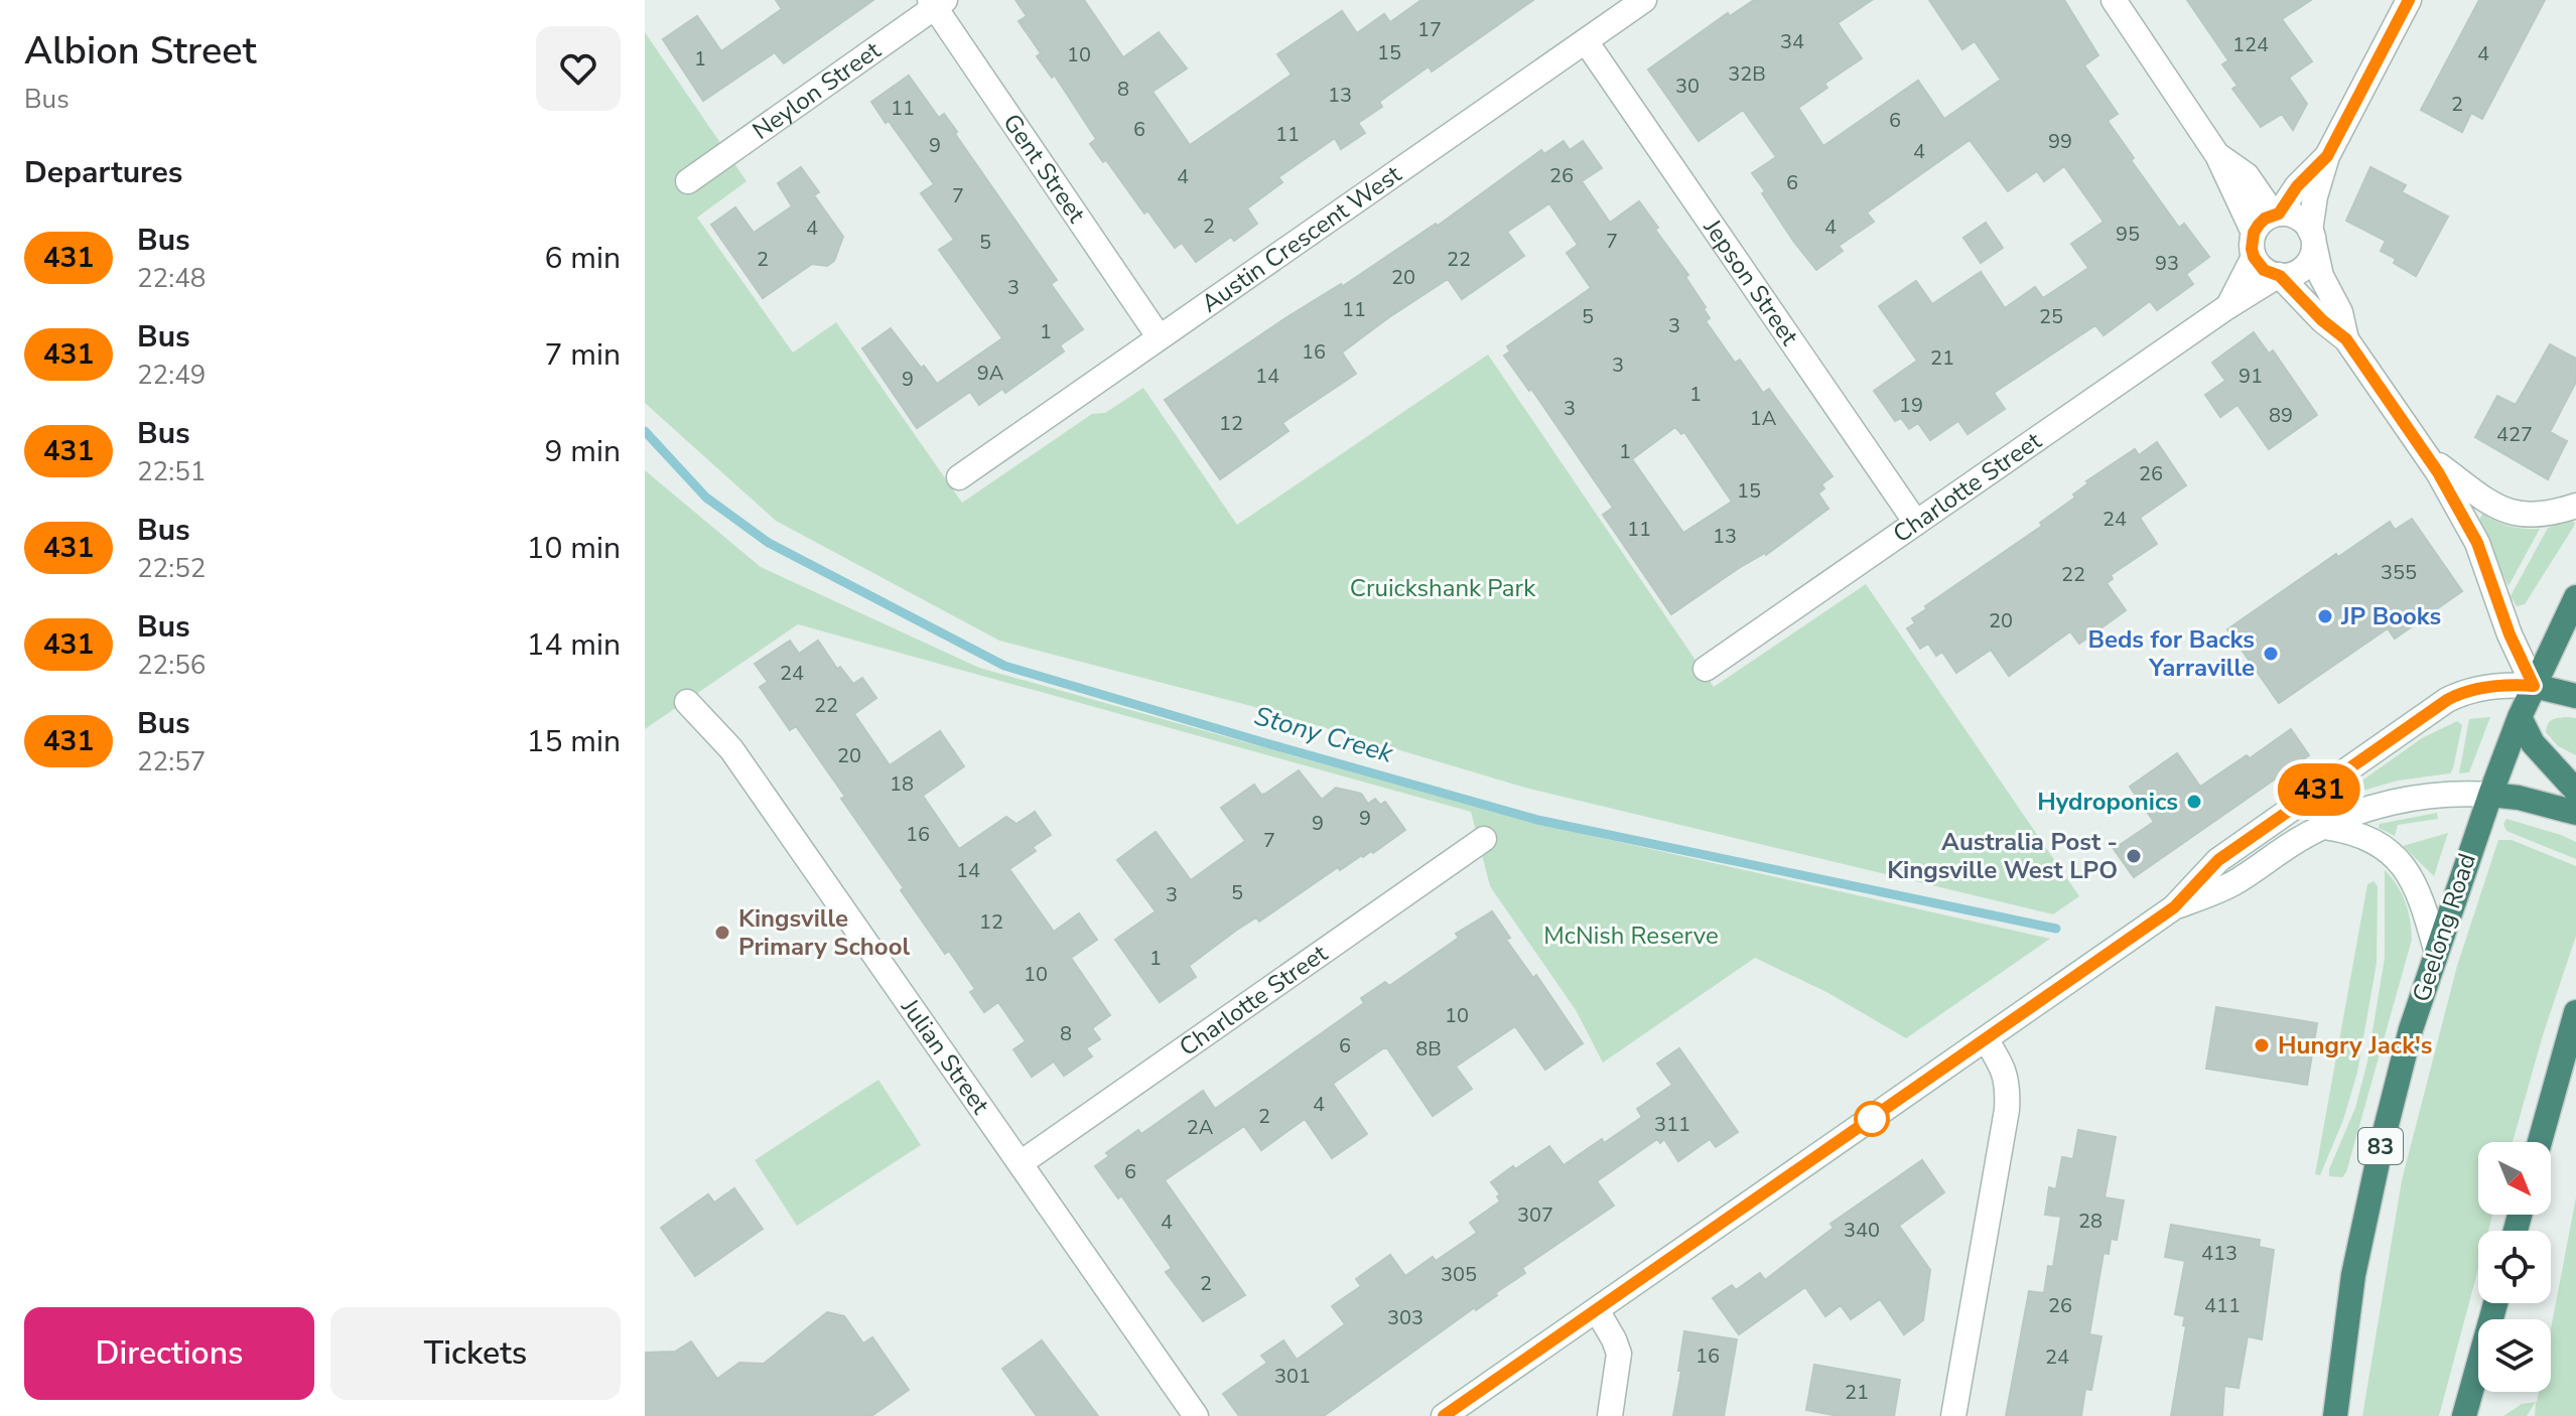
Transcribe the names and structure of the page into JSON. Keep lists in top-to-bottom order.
{
  "streets": {
    "highway": ["Geelong Road", "83"],
    "street": [
      "Neylon Street",
      "Gent Street",
      "Austin Crescent West",
      "Jepson Street",
      "Charlotte Street",
      "Julian Street"
    ]
  },
  "crossings": [
    ["Neylon Street", "Gent Street"],
    ["Gent Street", "Austin Crescent West"],
    ["Austin Crescent West", "Jepson Street"],
    ["Jepson Street", "Charlotte Street"],
    ["Charlotte Street", "Julian Street"]
  ],
  "water": ["Stony Creek"],
  "parks": ["Cruickshank Park", "McNish Reserve"],
  "places": [
    "JP Books",
    "Beds for Backs Yarraville",
    "Hydroponics",
    "Australia Post - Kingsville West LPO",
    "Kingsville Primary School",
    "Hungry Jack's"
  ],
  "lines": ["bus line 431"],
  "house_numbers": [
    "17",
    "34",
    "124",
    "15",
    "4",
    "10",
    "1",
    "32B",
    "30",
    "8",
    "13",
    "2",
    "11",
    "6",
    "6",
    "11",
    "99",
    "9",
    "4",
    "26",
    "4",
    "6",
    "7",
    "2",
    "4",
    "4",
    "95",
    "7",
    "5",
    "2",
    "22",
    "93",
    "20",
    "3",
    "11",
    "5",
    "25",
    "3",
    "1",
    "16",
    "21",
    "3",
    "9A",
    "14",
    "91",
    "9",
    "1",
    "19",
    "3",
    "89",
    "1A",
    "12",
    "427",
    "1",
    "26",
    "15",
    "24",
    "11",
    "13",
    "355",
    "22",
    "20",
    "24",
    "22",
    "20",
    "18",
    "9",
    "9",
    "16",
    "7",
    "14",
    "5",
    "3",
    "12",
    "1",
    "10",
    "10",
    "8",
    "6",
    "8B",
    "4",
    "2",
    "311",
    "2A",
    "6",
    "307",
    "28",
    "4",
    "340",
    "413",
    "305",
    "2",
    "26",
    "411",
    "303",
    "16",
    "24",
    "301",
    "21"
  ],
  "north": "bottom right",
  "page": {
    "heading": [
      ["Albion Street", "Bus"],
      "Departures"
    ],
    "on_map": "431",
    "list": [
      {
        "mark": "431",
        "name": "Bus",
        "note": "22:48",
        "value": "6 min"
      },
      {
        "mark": "431",
        "name": "Bus",
        "note": "22:49",
        "value": "7 min"
      },
      {
        "mark": "431",
        "name": "Bus",
        "note": "22:51",
        "value": "9 min"
      },
      {
        "mark": "431",
        "name": "Bus",
        "note": "22:52",
        "value": "10 min"
      },
      {
        "mark": "431",
        "name": "Bus",
        "note": "22:56",
        "value": "14 min"
      },
      {
        "mark": "431",
        "name": "Bus",
        "note": "22:57",
        "value": "15 min"
      }
    ],
    "buttons": ["Directions", "Tickets"]
  }
}
